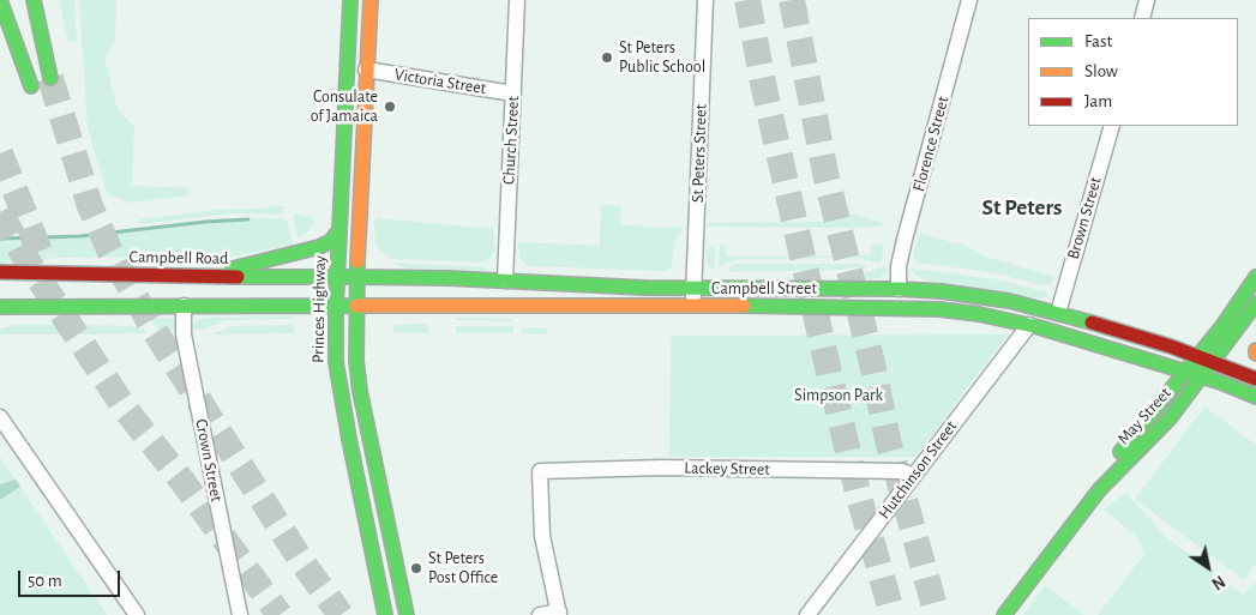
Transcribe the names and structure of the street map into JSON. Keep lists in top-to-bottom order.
{
  "streets": {
    "main road": [
      "Campbell Road",
      "Campbell Street",
      "Princes Highway",
      "May Street"
    ],
    "street": [
      "Victoria Street",
      "Church Street",
      "Florence Street",
      "St Peters Street",
      "Brown Street",
      "Crown Street",
      "Lackey Street",
      "Hutchinson Street"
    ]
  },
  "crossings": [
    ["Victoria Street", "Church Street"],
    ["Church Street", "Campbell Street"],
    ["Florence Street", "Campbell Street"],
    ["St Peters Street", "Campbell Street"],
    ["Brown Street", "Campbell Street"],
    ["Campbell Road", "Campbell Street"],
    ["Campbell Road", "Princes Highway"],
    ["Campbell Street", "Princes Highway"],
    ["Campbell Street", "May Street"],
    ["Campbell Street", "Hutchinson Street"],
    ["Lackey Street", "Hutchinson Street"]
  ],
  "districts": ["St Peters"],
  "parks": ["Simpson Park"],
  "places": ["St Peters Public School", "Consulate of Jamaica", "St Peters Post Office"],
  "legend": ["Fast", "Slow", "Jam"],
  "scale_bar": "50 m",
  "north": "bottom right"
}
